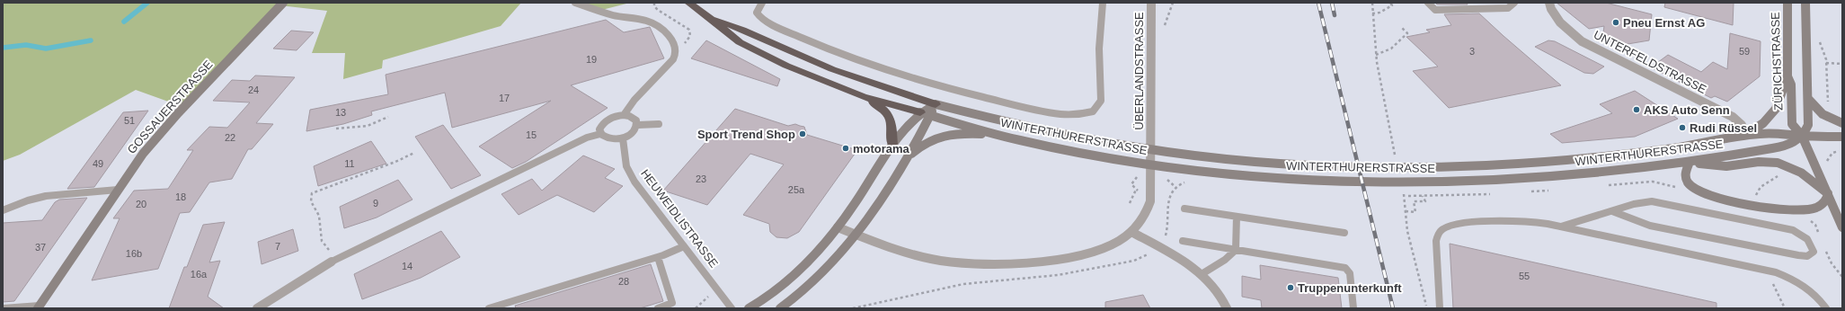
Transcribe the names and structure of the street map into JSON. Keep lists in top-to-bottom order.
{
  "streets": {
    "main road": ["ZÜRICHSTRASSE", "GOSSAUERSTRASSE", "WINTERTHURERSTRASSE"],
    "street": ["UNTERFELDSTRASSE", "ÜBERLANDSTRASSE"],
    "lane": ["HEUWEIDLISTRASSE"]
  },
  "crossings": [
    ["ZÜRICHSTRASSE", "WINTERTHURERSTRASSE"],
    ["UNTERFELDSTRASSE", "WINTERTHURERSTRASSE"]
  ],
  "places": [
    "Pneu Ernst AG",
    "AKS Auto Senn",
    "Rudi Rüssel",
    "Sport Trend Shop",
    "motorama",
    "Truppenunterkunft"
  ],
  "house_numbers": [
    "3",
    "59",
    "19",
    "24",
    "17",
    "13",
    "51",
    "15",
    "22",
    "49",
    "11",
    "23",
    "25a",
    "18",
    "9",
    "20",
    "7",
    "37",
    "16b",
    "14",
    "16a",
    "55",
    "28"
  ]
}
